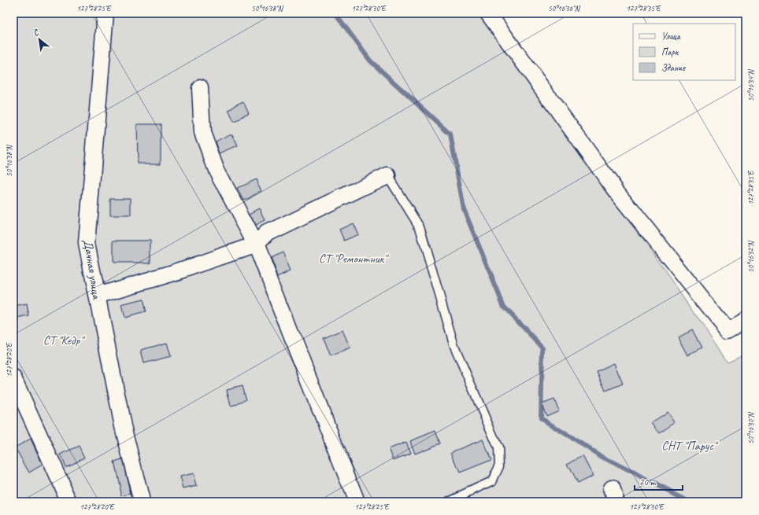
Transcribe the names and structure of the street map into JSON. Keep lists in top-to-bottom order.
{
  "streets": {
    "street": ["Дачная улица"]
  },
  "parks": ["СТ \"Ремонтник\"", "СТ \"Кедр\"", "СНТ \"Парус\""],
  "legend": ["Улица", "Парк", "Здание"],
  "scale_bar": "20 m",
  "north": "top left",
  "coordinates": [
    "127°28'25\"E",
    "50°16'38\"N",
    "127°28'30\"E",
    "50°16'36\"N",
    "127°28'35\"E",
    "50°16'34\"N",
    "50°16'32\"N",
    "127°28'20\"E",
    "50°16'30\"N"
  ]
}
